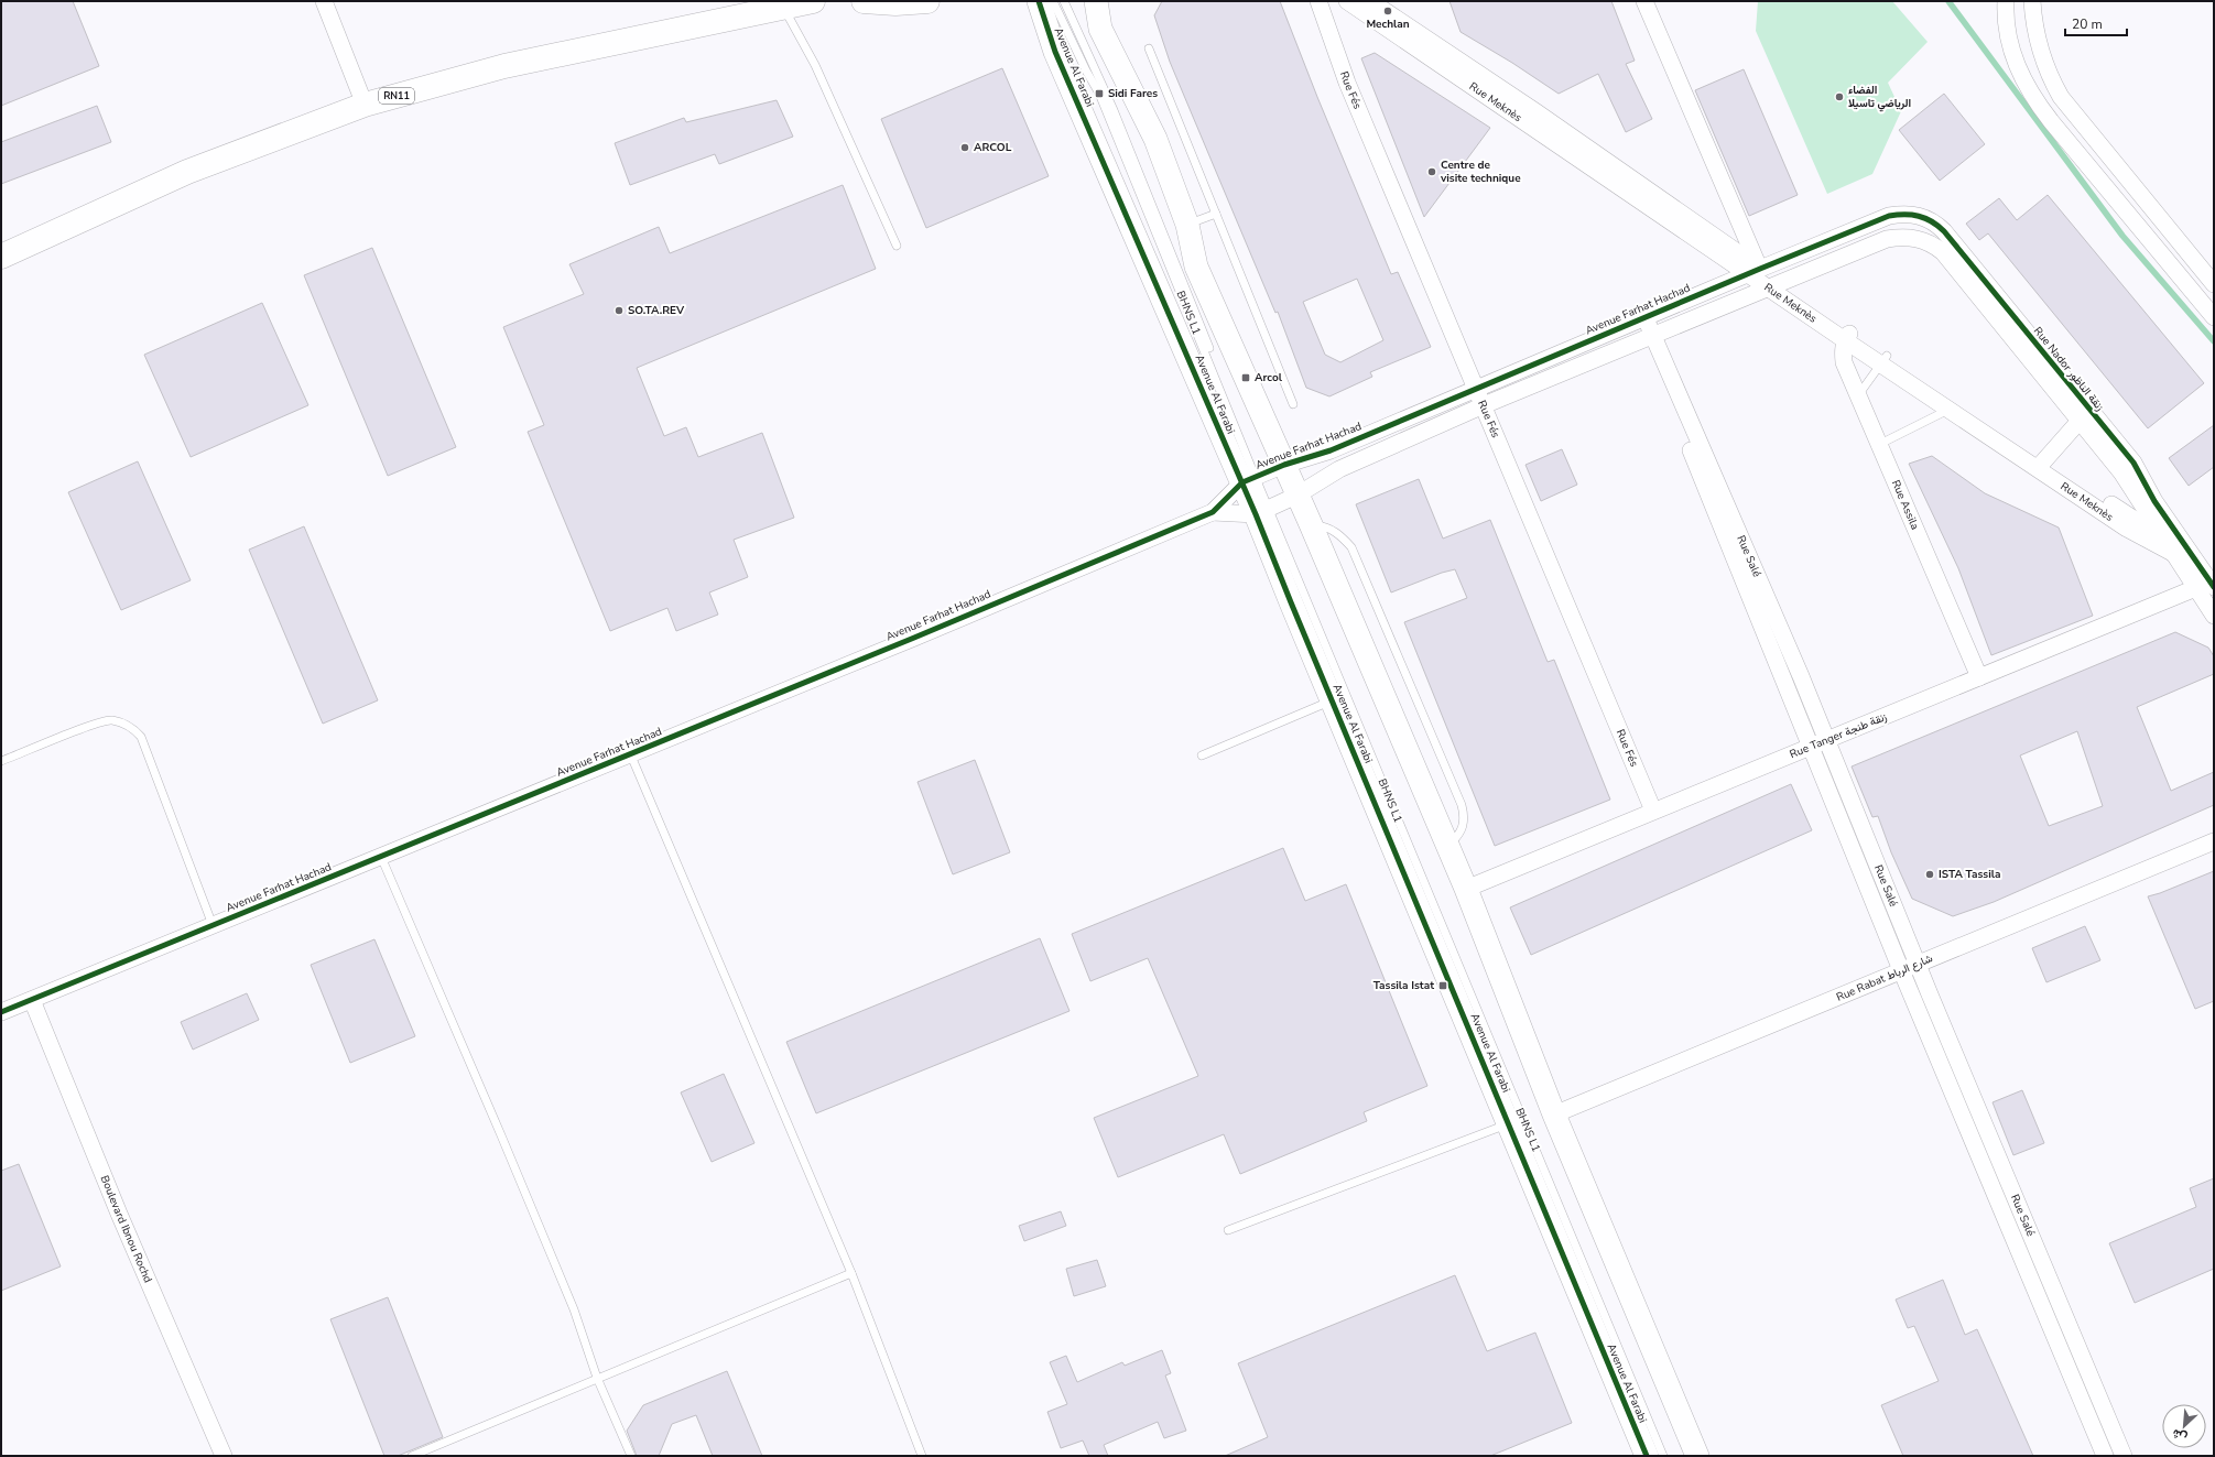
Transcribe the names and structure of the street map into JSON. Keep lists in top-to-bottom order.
{
  "streets": {
    "main road": ["RN11"],
    "street": [
      "Avenue Al Farabi",
      "Rue Fés",
      "Rue Meknès",
      "Avenue Farhat Hachad",
      "Rue Nador زنقة الناظور",
      "Rue Assila",
      "Rue Salé",
      "Rue Tanger زنقة طنجة",
      "Rue Rabat شارع الرباط",
      "Boulevard Ibnou Rochd"
    ],
    "lane": ["BHNS L1"]
  },
  "crossings": [
    ["Avenue Al Farabi", "Avenue Farhat Hachad"],
    ["Avenue Al Farabi", "BHNS L1"],
    ["Rue Fés", "Avenue Farhat Hachad"],
    ["Rue Fés", "Rue Tanger زنقة طنجة"],
    ["Rue Meknès", "Avenue Farhat Hachad"],
    ["Rue Meknès", "Rue Nador زنقة الناظور"],
    ["Rue Meknès", "Rue Assila"],
    ["Avenue Farhat Hachad", "BHNS L1"],
    ["Avenue Farhat Hachad", "Rue Nador زنقة الناظور"],
    ["Avenue Farhat Hachad", "Rue Salé"],
    ["Avenue Farhat Hachad", "Boulevard Ibnou Rochd"],
    ["Rue Nador زنقة الناظور", "Rue Tanger زنقة طنجة"],
    ["Rue Assila", "Rue Tanger زنقة طنجة"],
    ["Rue Salé", "Rue Tanger زنقة طنجة"],
    ["Rue Salé", "Rue Rabat شارع الرباط"]
  ],
  "places": {
    "other": [
      "Mechlan",
      "الفضاء الرياضي تاسيلا",
      "ARCOL",
      "Centre de visite technique",
      "SO.TA.REV",
      "ISTA Tassila"
    ],
    "transit": ["Sidi Fares", "Arcol", "Tassila Istat"]
  },
  "scale_bar": "20 m",
  "north": "bottom left"
}
